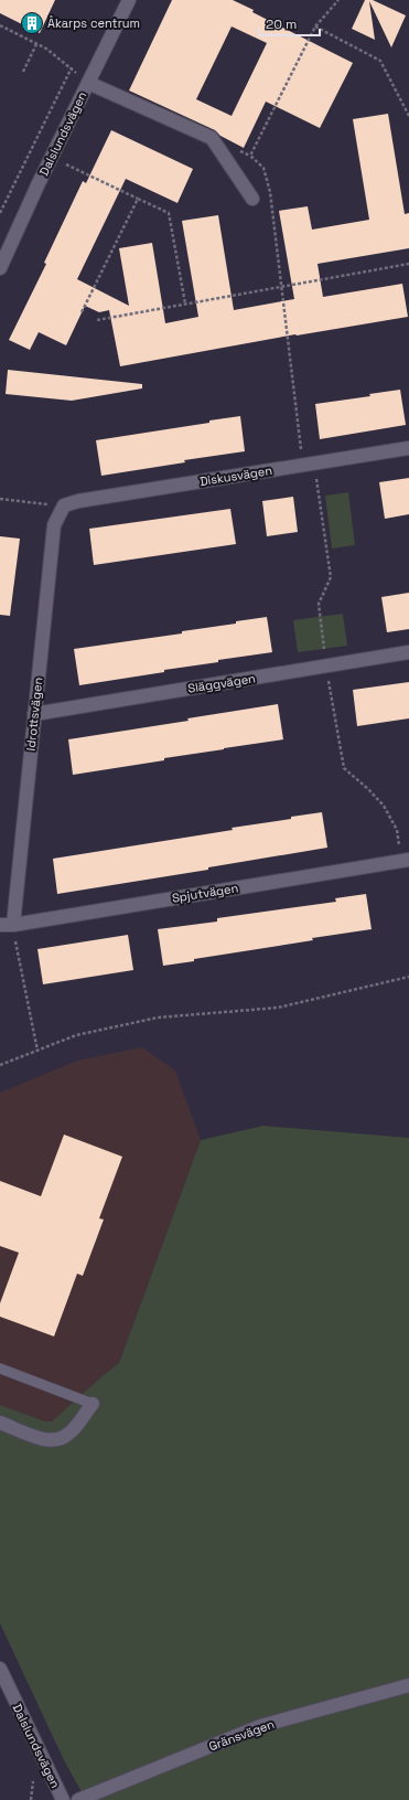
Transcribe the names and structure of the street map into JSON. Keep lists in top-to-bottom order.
{
  "streets": {
    "street": [
      "Dalslundsvägen",
      "Diskusvägen",
      "Släggvägen",
      "Idrottsvägen",
      "Spjutvägen",
      "Gränsvägen"
    ]
  },
  "crossings": [
    ["Diskusvägen", "Idrottsvägen"],
    ["Släggvägen", "Idrottsvägen"],
    ["Idrottsvägen", "Spjutvägen"]
  ],
  "places": {
    "building": ["Åkarps centrum"]
  },
  "scale_bar": "20 m"
}
